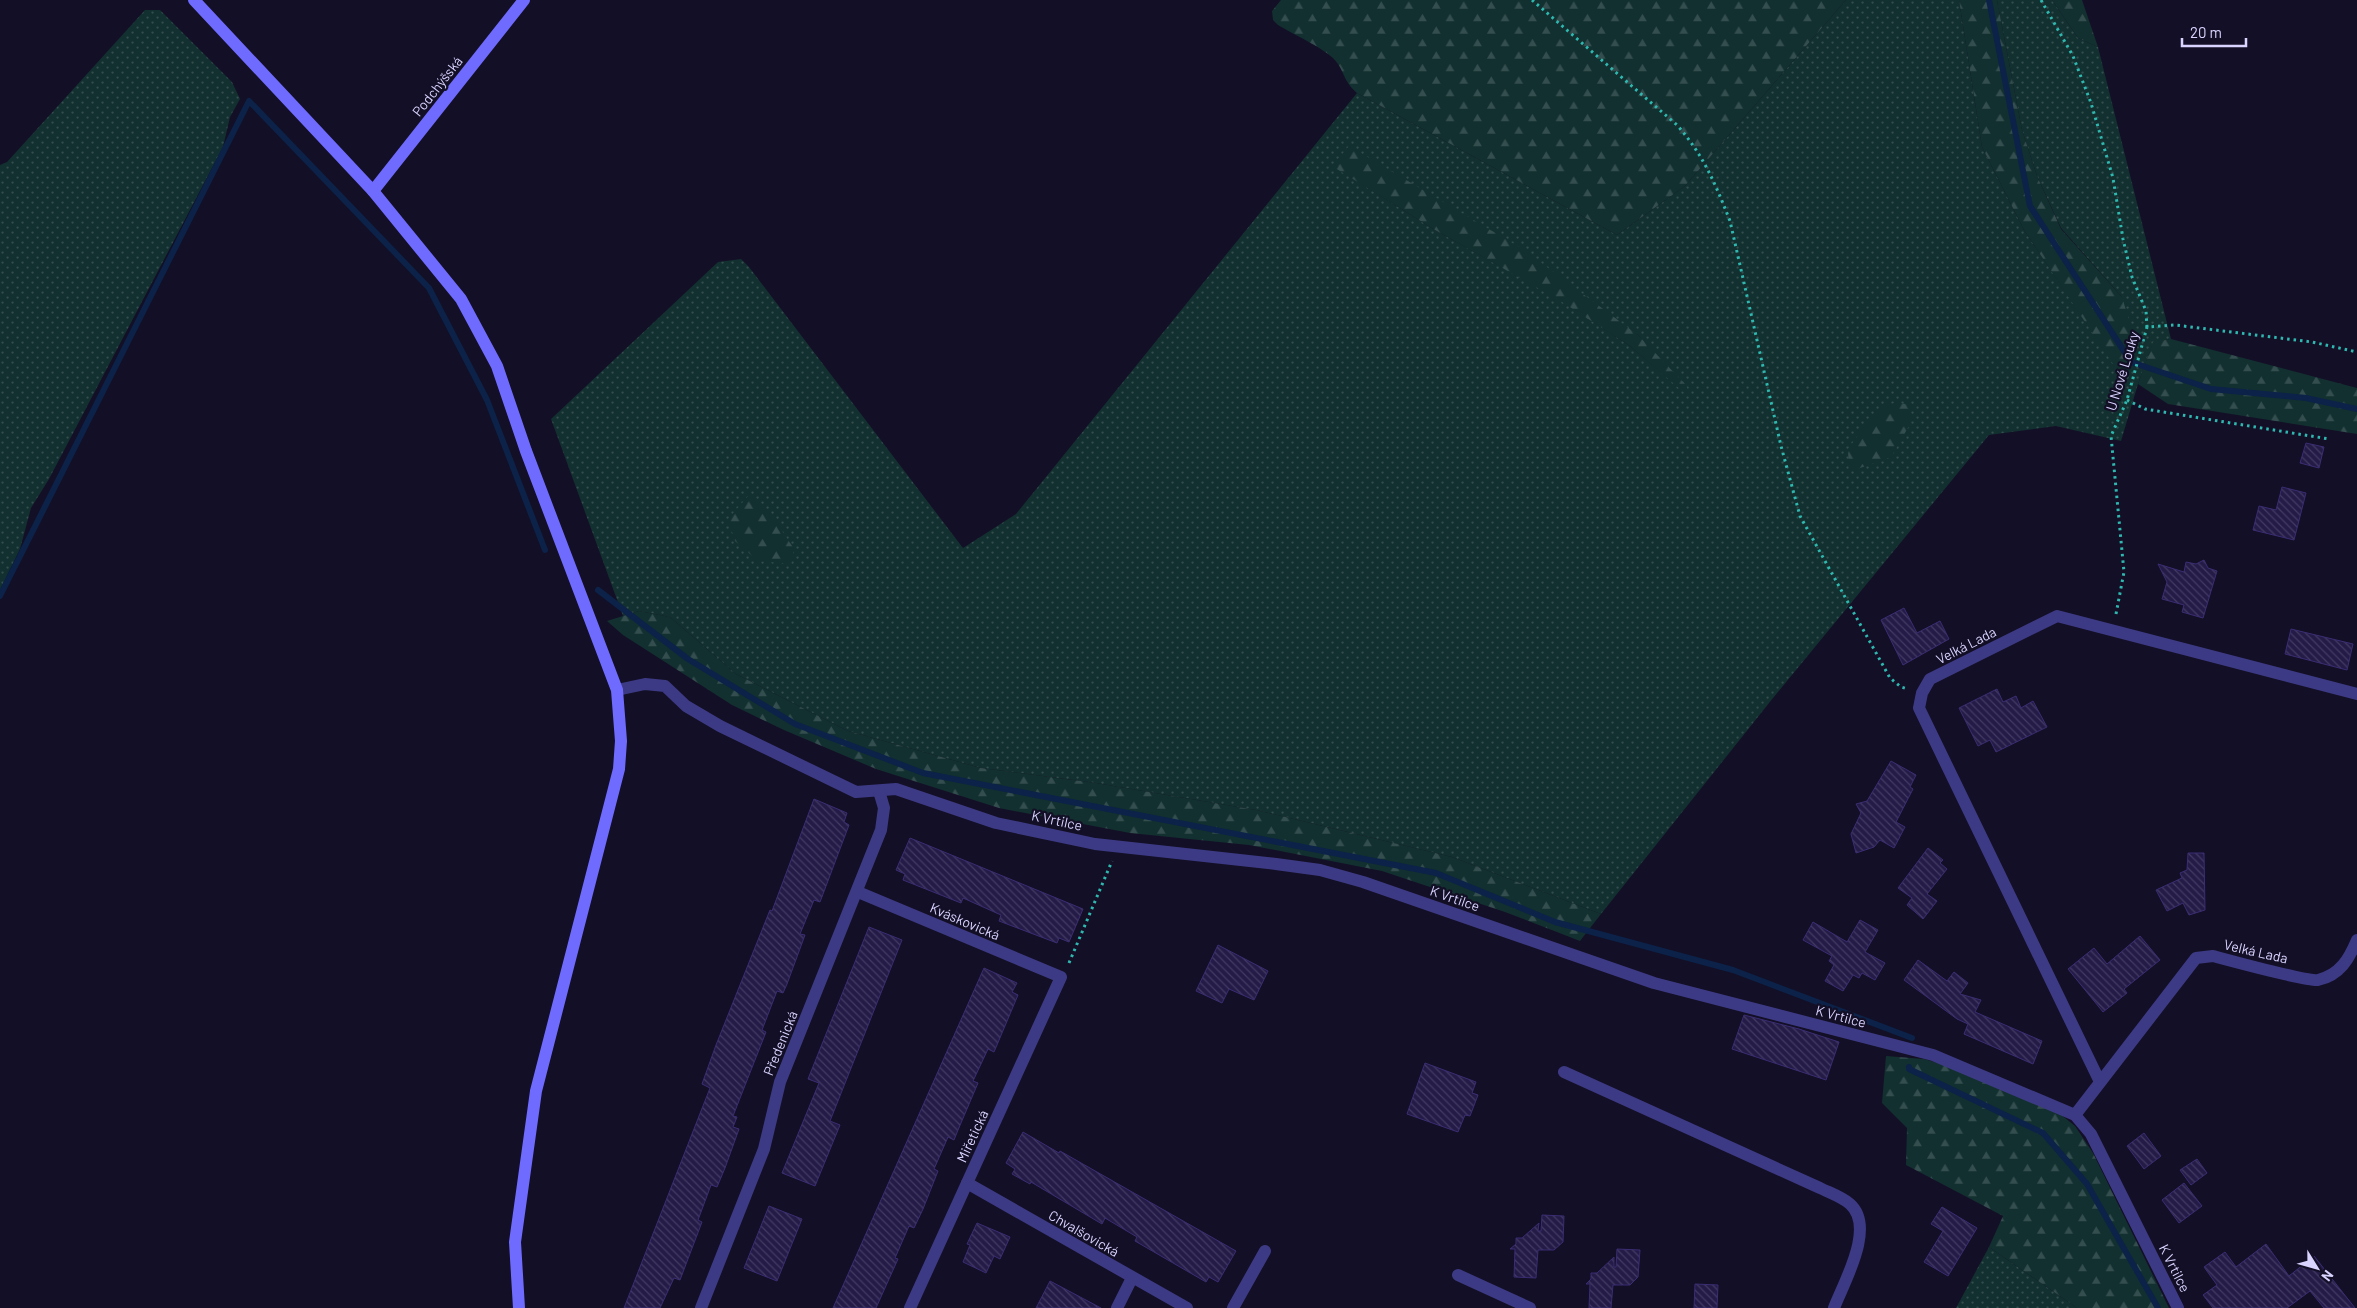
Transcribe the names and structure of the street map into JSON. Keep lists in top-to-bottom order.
{
  "streets": {
    "street": [
      "Podchýšská",
      "Velká Lada",
      "K Vrtilce",
      "Kváskovická",
      "Předenická",
      "Miřetická",
      "Chvalšovická"
    ],
    "path": ["U Nové Louky"]
  },
  "crossings": [
    ["U Nové Louky", "Velká Lada"],
    ["Velká Lada", "K Vrtilce"],
    ["K Vrtilce", "Předenická"],
    ["Kváskovická", "Předenická"],
    ["Kváskovická", "Miřetická"],
    ["Miřetická", "Chvalšovická"]
  ],
  "scale_bar": "20 m",
  "north": "bottom right"
}
